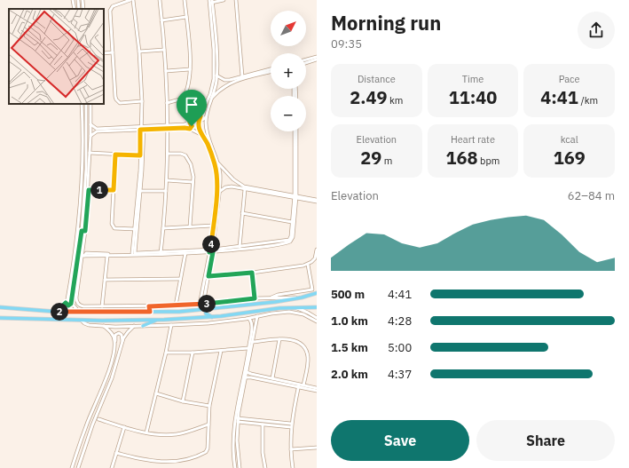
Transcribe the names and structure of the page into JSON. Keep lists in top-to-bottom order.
{
  "north": "top right",
  "page": {
    "heading": ["Morning run", "09:35"],
    "map_buttons": ["+", "−"],
    "stats": [
      ["Distance", "2.49 km"],
      ["Time", "11:40"],
      ["Pace", "4:41 /km"],
      ["Elevation", "29 m"],
      ["Heart rate", "168 bpm"],
      ["kcal", "169"]
    ],
    "pins": [
      "1",
      "4",
      "3",
      "2"
    ],
    "chart": ["Elevation", "62–84 m"],
    "list": [
      {
        "name": "500 m",
        "note": "4:41"
      },
      {
        "name": "1.0 km",
        "note": "4:28"
      },
      {
        "name": "1.5 km",
        "note": "5:00"
      },
      {
        "name": "2.0 km",
        "note": "4:37"
      }
    ],
    "buttons": ["Save", "Share"]
  }
}
